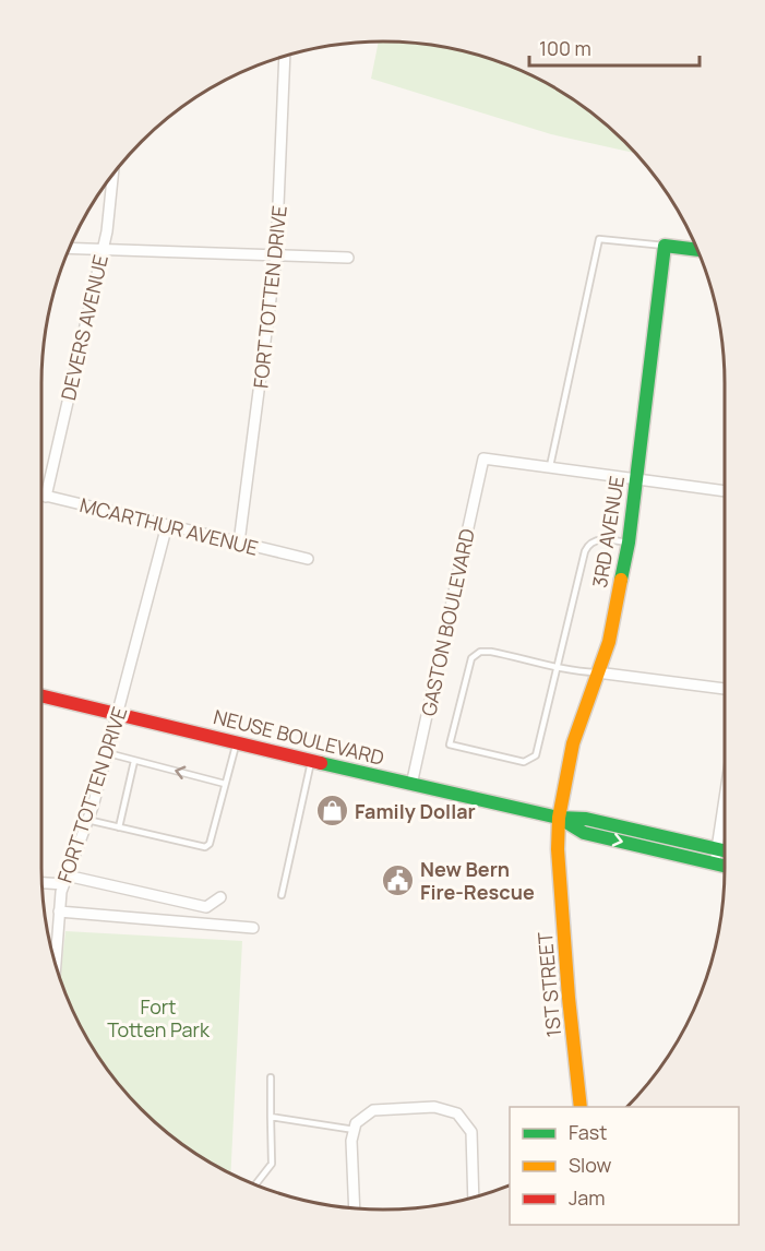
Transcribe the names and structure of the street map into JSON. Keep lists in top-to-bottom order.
{
  "streets": {
    "main road": ["3RD AVENUE", "NEUSE BOULEVARD", "1ST STREET"],
    "street": [
      "FORT TOTTEN DRIVE",
      "DEVERS AVENUE",
      "MCARTHUR AVENUE",
      "GASTON BOULEVARD"
    ]
  },
  "crossings": [
    ["FORT TOTTEN DRIVE", "MCARTHUR AVENUE"],
    ["FORT TOTTEN DRIVE", "NEUSE BOULEVARD"],
    ["DEVERS AVENUE", "MCARTHUR AVENUE"],
    ["3RD AVENUE", "NEUSE BOULEVARD"],
    ["3RD AVENUE", "1ST STREET"],
    ["GASTON BOULEVARD", "NEUSE BOULEVARD"],
    ["NEUSE BOULEVARD", "1ST STREET"]
  ],
  "parks": ["Fort Totten Park"],
  "places": {
    "shop": ["Family Dollar"],
    "public building": ["New Bern Fire-Rescue"]
  },
  "legend": ["Fast", "Slow", "Jam"],
  "scale_bar": "100 m"
}
